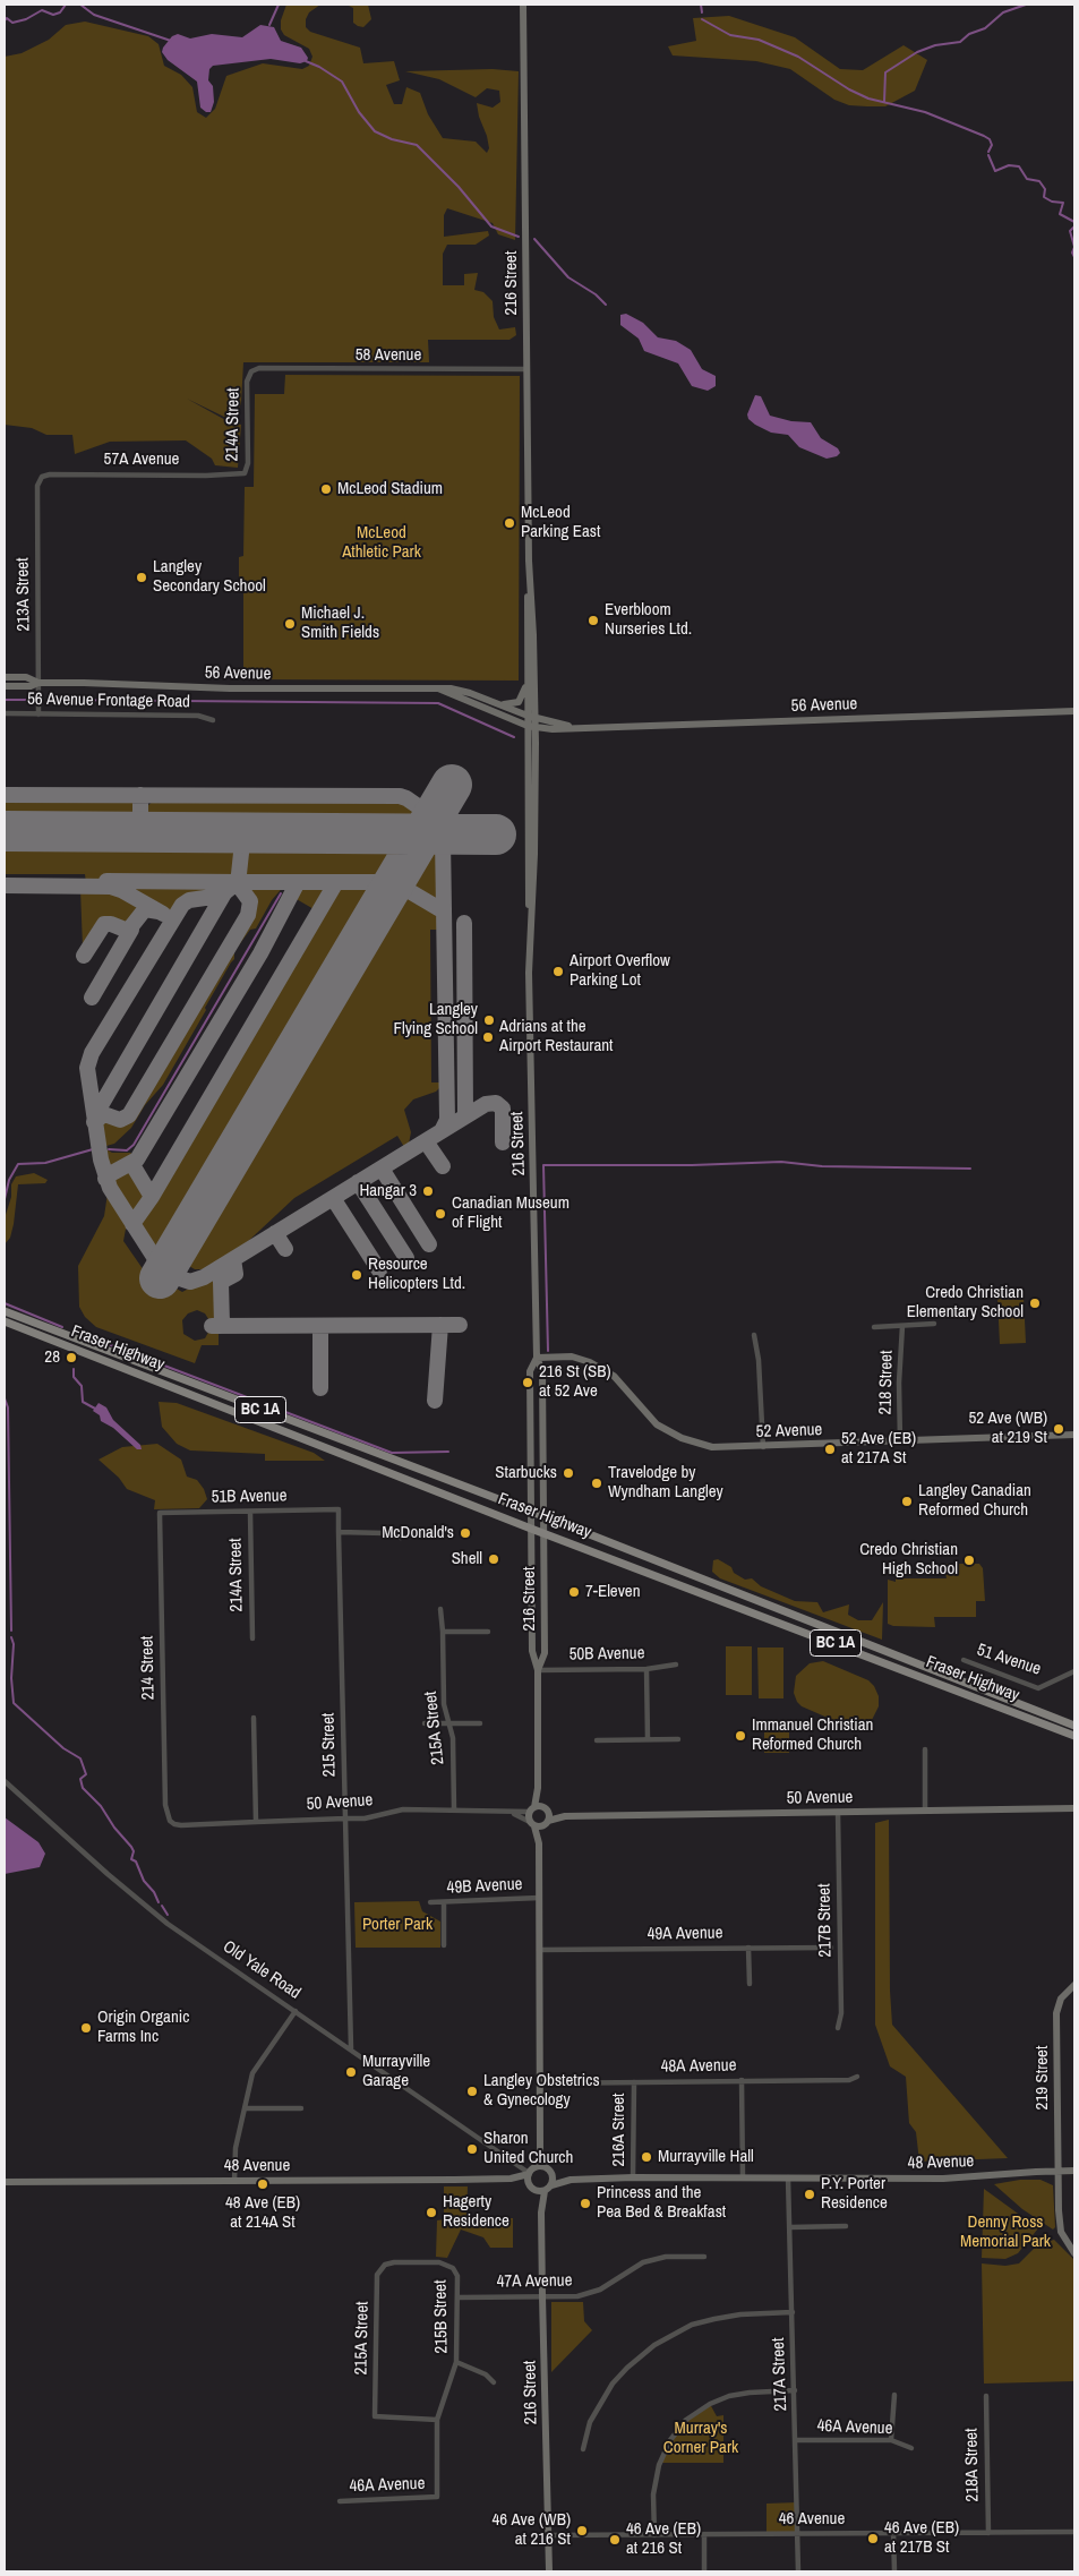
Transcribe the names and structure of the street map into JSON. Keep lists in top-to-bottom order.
{
  "streets": {
    "main road": [
      "216 Street",
      "56 Avenue",
      "Fraser Highway",
      "BC 1A",
      "52 Avenue",
      "50 Avenue",
      "219 Street",
      "48 Avenue"
    ],
    "street": [
      "58 Avenue",
      "214A Street",
      "57A Avenue",
      "213A Street",
      "56 Avenue Frontage Road",
      "218 Street",
      "51B Avenue",
      "50B Avenue",
      "51 Avenue",
      "214 Street",
      "215A Street",
      "215 Street",
      "49B Avenue",
      "217B Street",
      "49A Avenue",
      "Old Yale Road",
      "48A Avenue",
      "216A Street",
      "47A Avenue",
      "215B Street",
      "217A Street",
      "46A Avenue",
      "218A Street",
      "46 Avenue"
    ]
  },
  "crossings": [
    ["216 Street", "58 Avenue"],
    ["216 Street", "56 Avenue"],
    ["216 Street", "Fraser Highway"],
    ["216 Street", "52 Avenue"],
    ["216 Street", "50B Avenue"],
    ["216 Street", "50 Avenue"],
    ["216 Street", "Old Yale Road"],
    ["216 Street", "48 Avenue"],
    ["216 Street", "47A Avenue"],
    ["216 Street", "46 Avenue"],
    ["58 Avenue", "214A Street"],
    ["214A Street", "57A Avenue"],
    ["214A Street", "51B Avenue"],
    ["57A Avenue", "213A Street"],
    ["213A Street", "56 Avenue"],
    ["213A Street", "56 Avenue Frontage Road"],
    ["218 Street", "52 Avenue"],
    ["51B Avenue", "214 Street"],
    ["51B Avenue", "215 Street"],
    ["214 Street", "50 Avenue"],
    ["215A Street", "50 Avenue"],
    ["215A Street", "215B Street"],
    ["215 Street", "50 Avenue"],
    ["215 Street", "Old Yale Road"],
    ["50 Avenue", "217B Street"],
    ["Old Yale Road", "48 Avenue"],
    ["48A Avenue", "216A Street"],
    ["219 Street", "48 Avenue"],
    ["216A Street", "48 Avenue"],
    ["48 Avenue", "217A Street"],
    ["47A Avenue", "215B Street"],
    ["215B Street", "46A Avenue"],
    ["217A Street", "46A Avenue"],
    ["217A Street", "46 Avenue"],
    ["218A Street", "46 Avenue"]
  ],
  "parks": [
    "McLeod Athletic Park",
    "Porter Park",
    "Denny Ross Memorial Park",
    "Murray's Corner Park"
  ],
  "places": [
    "McLeod Stadium",
    "McLeod Parking East",
    "Langley Secondary School",
    "Everbloom Nurseries Ltd.",
    "Michael J. Smith Fields",
    "Airport Overflow Parking Lot",
    "Langley Flying School",
    "Adrians at the Airport Restaurant",
    "Hangar 3",
    "Canadian Museum of Flight",
    "Resource Helicopters Ltd.",
    "Credo Christian Elementary School",
    "28",
    "216 St (SB) at 52 Ave",
    "52 Ave (WB) at 219 St",
    "52 Ave (EB) at 217A St",
    "Starbucks",
    "Travelodge by Wyndham Langley",
    "Langley Canadian Reformed Church",
    "McDonald's",
    "Shell",
    "Credo Christian High School",
    "7-Eleven",
    "Immanuel Christian Reformed Church",
    "Origin Organic Farms Inc",
    "Murrayville Garage",
    "Langley Obstetrics & Gynecology",
    "Sharon United Church",
    "Murrayville Hall",
    "48 Ave (EB) at 214A St",
    "P.Y. Porter Residence",
    "Princess and the Pea Bed & Breakfast",
    "Hagerty Residence",
    "46 Ave (WB) at 216 St",
    "46 Ave (EB) at 217B St",
    "46 Ave (EB) at 216 St"
  ]
}
